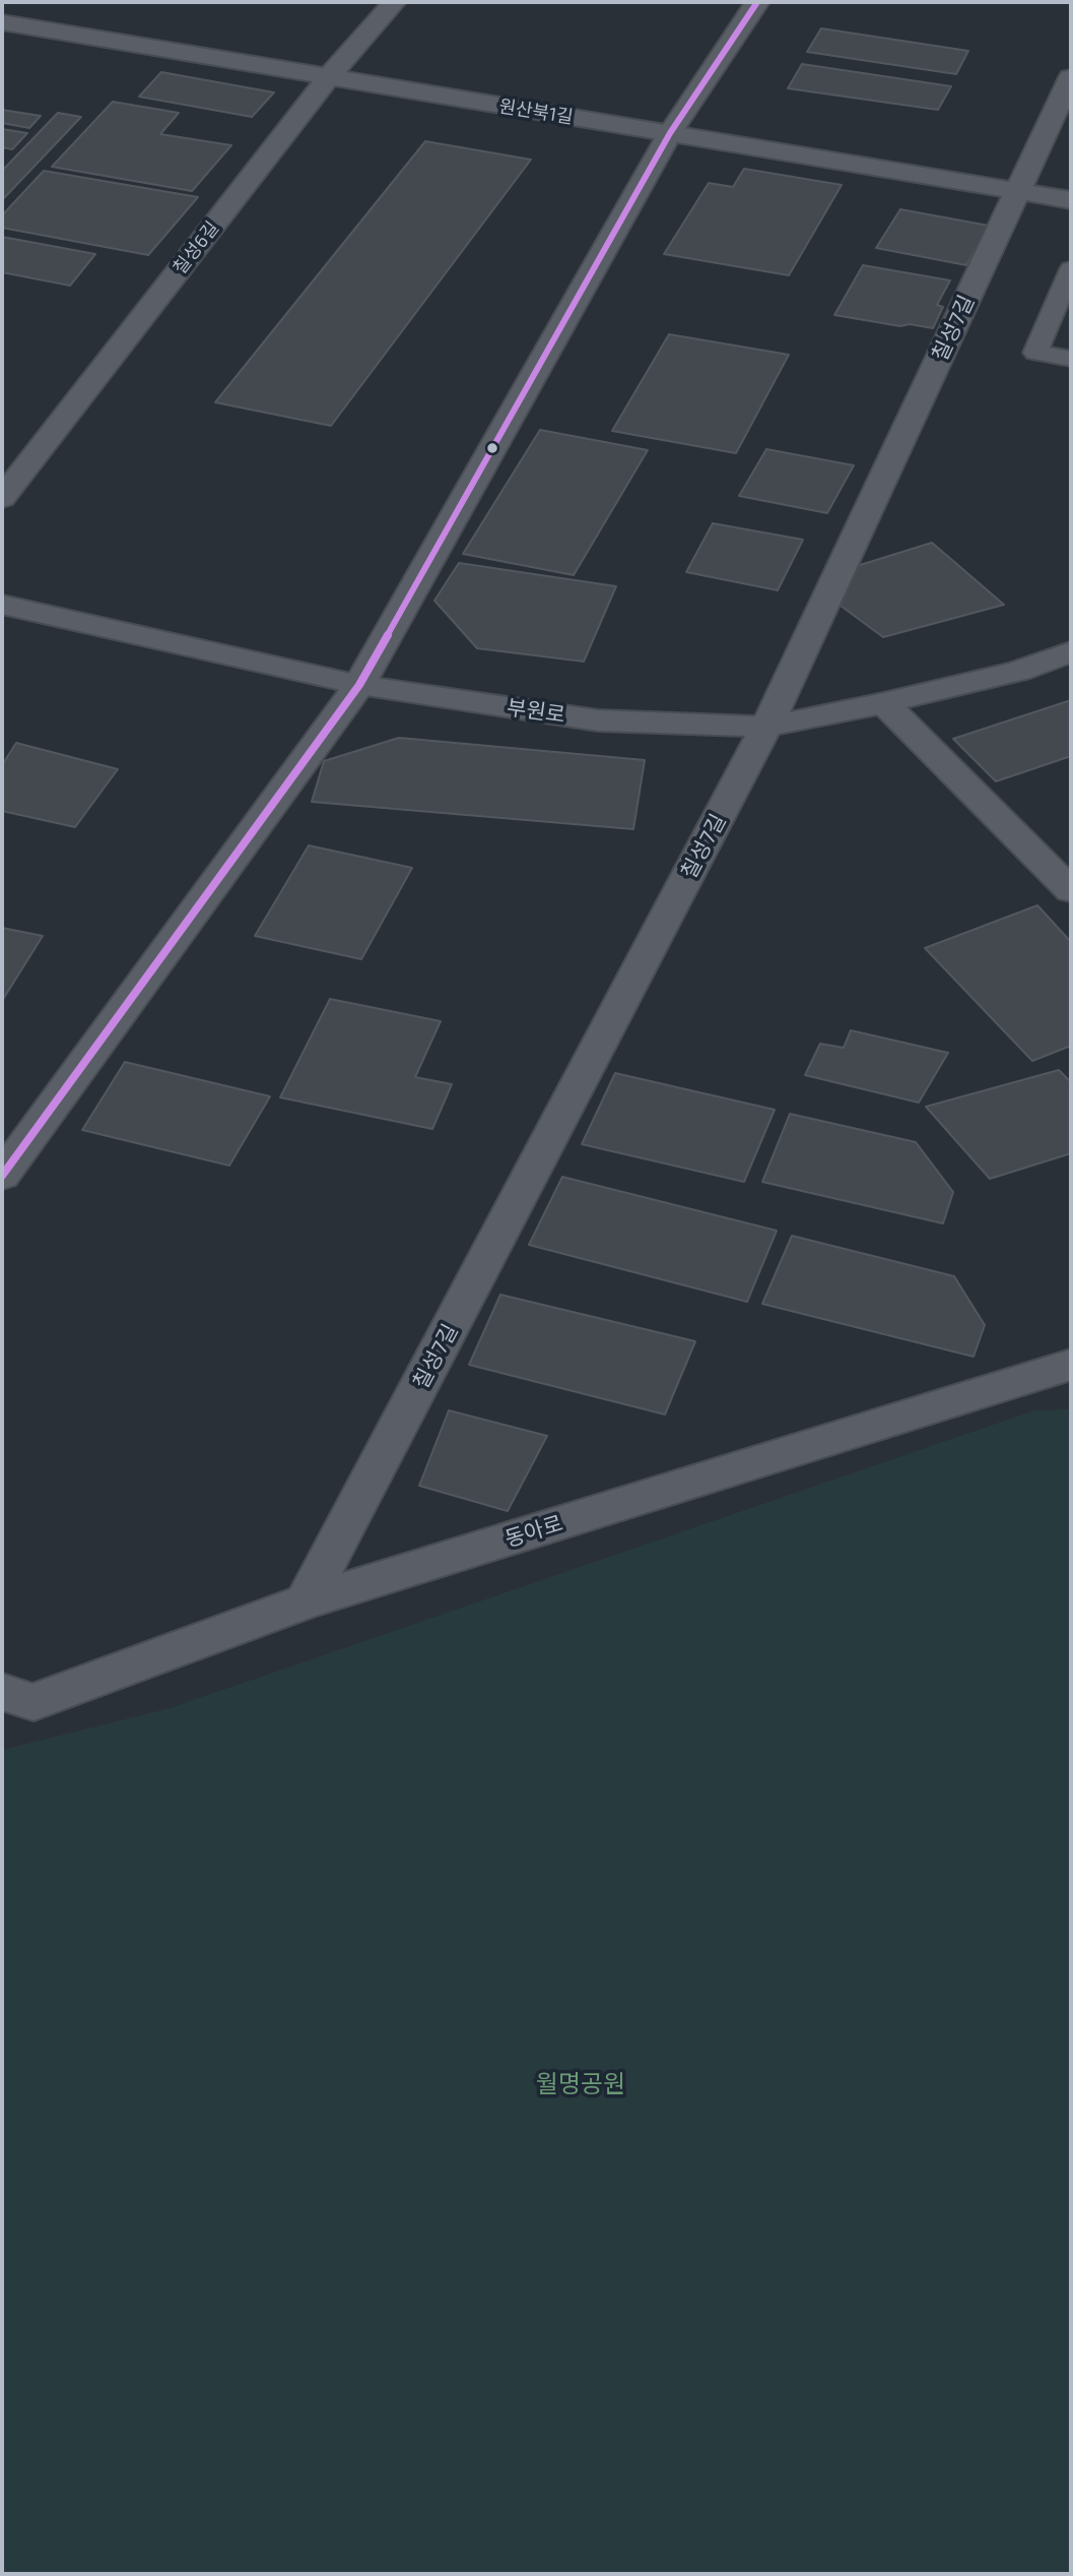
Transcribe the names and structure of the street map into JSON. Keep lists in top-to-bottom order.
{
  "streets": {
    "street": [
      "원산북1길",
      "칠성6길",
      "칠성7길",
      "부원로",
      "동아로"
    ]
  },
  "crossings": [
    ["원산북1길", "칠성6길"],
    ["원산북1길", "칠성7길"],
    ["칠성7길", "부원로"],
    ["칠성7길", "동아로"]
  ],
  "parks": ["월명공원"]
}
